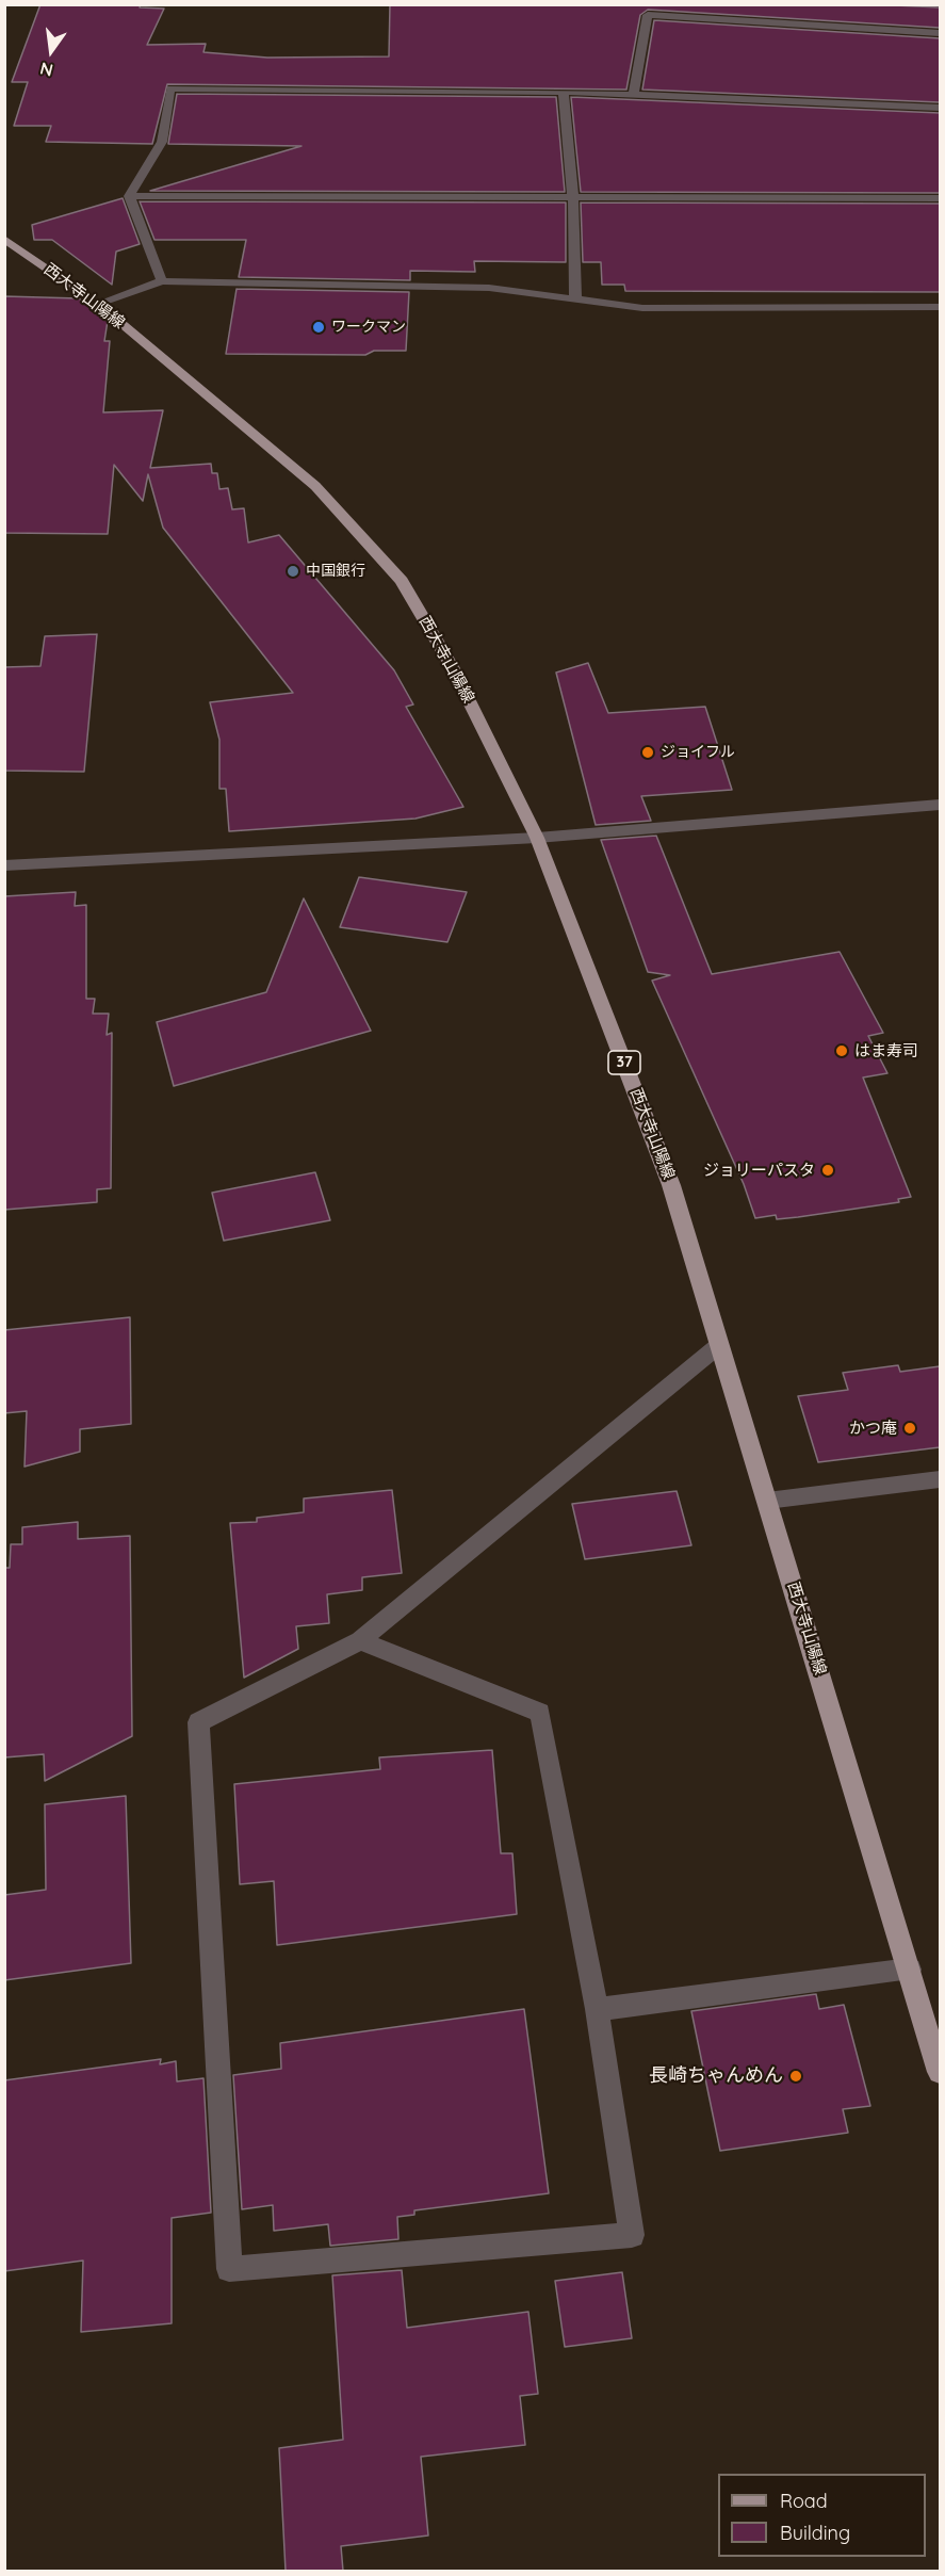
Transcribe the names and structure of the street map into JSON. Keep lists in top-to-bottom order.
{
  "streets": {
    "main road": ["西大寺山陽線", "37"]
  },
  "places": [
    "ワークマン",
    "中国銀行",
    "ジョイフル",
    "はま寿司",
    "ジョリーパスタ",
    "かつ庵",
    "長崎ちゃんめん"
  ],
  "legend": ["Road", "Building"],
  "north": "bottom"
}
